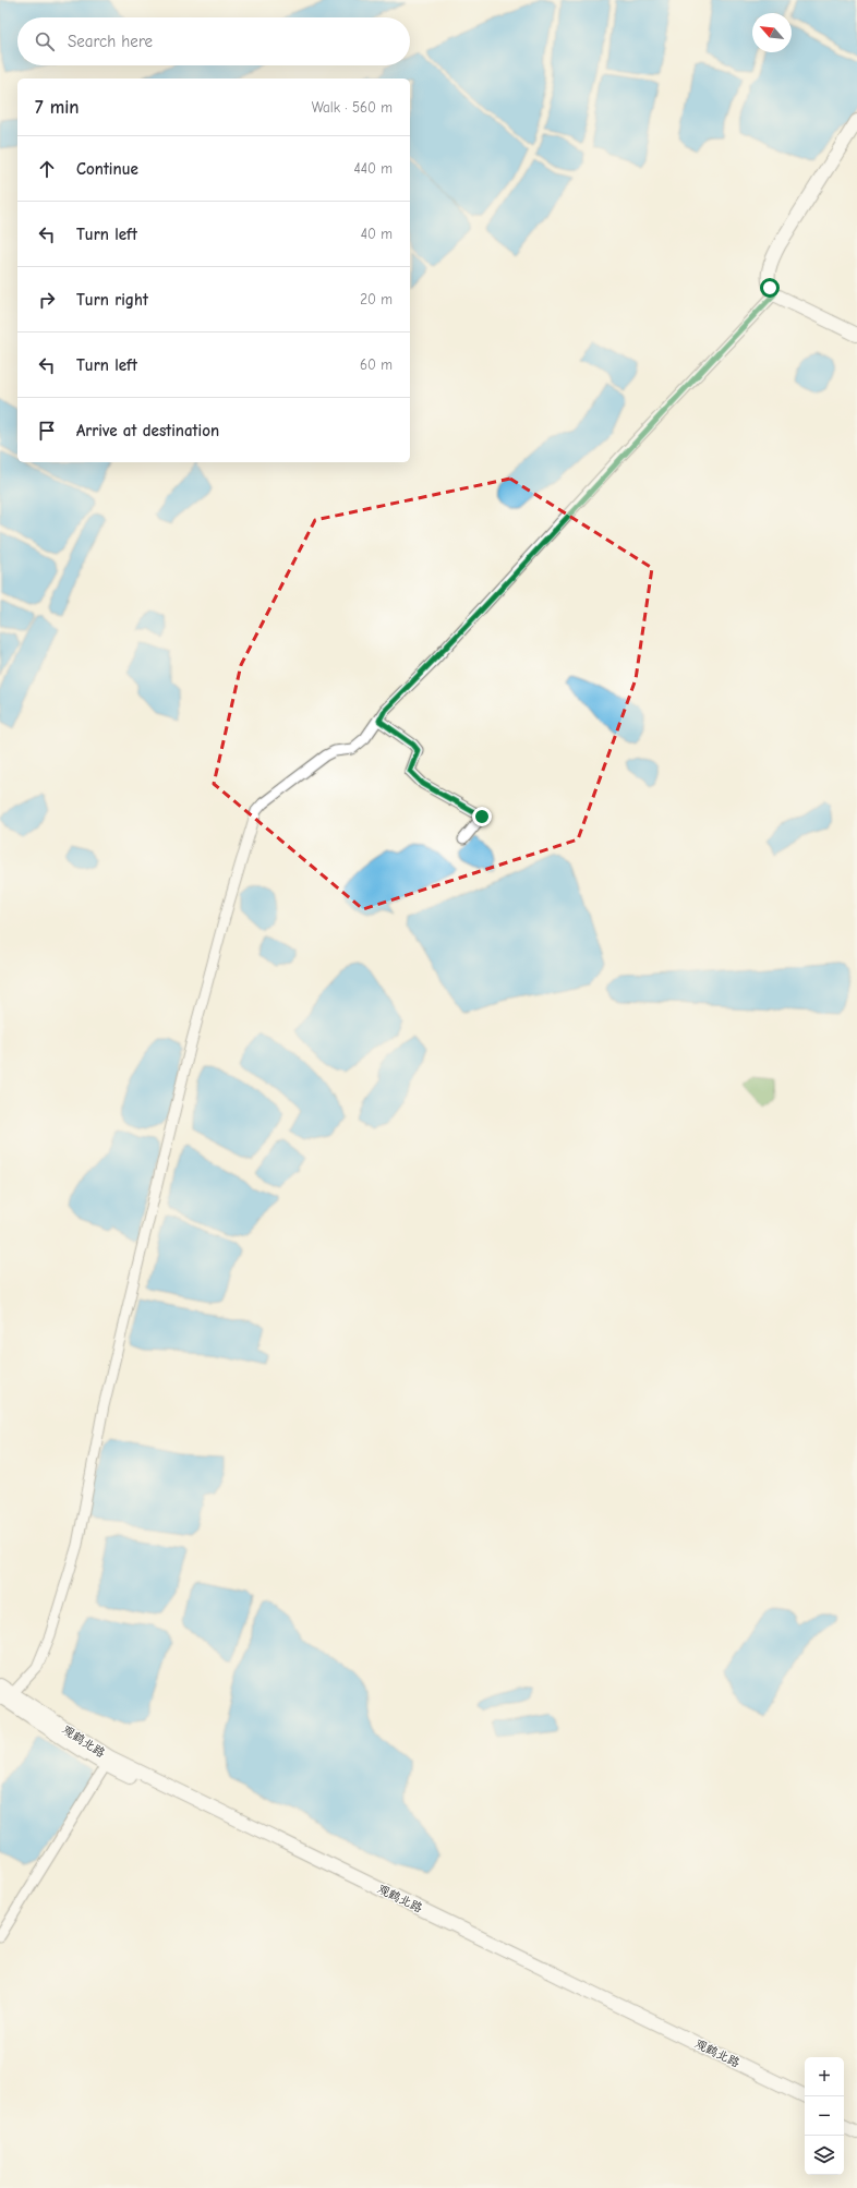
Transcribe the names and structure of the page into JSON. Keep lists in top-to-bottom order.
{
  "streets": {
    "street": ["观鹤北路"]
  },
  "north": "top left",
  "page": {
    "search": "Search here",
    "heading": ["7 min", "Walk · 560 m"],
    "list": [
      ["Continue", "440 m"],
      ["Turn left", "40 m"],
      ["Turn right", "20 m"],
      ["Turn left", "60 m"],
      "Arrive at destination"
    ],
    "map_buttons": ["+", "−"]
  }
}
